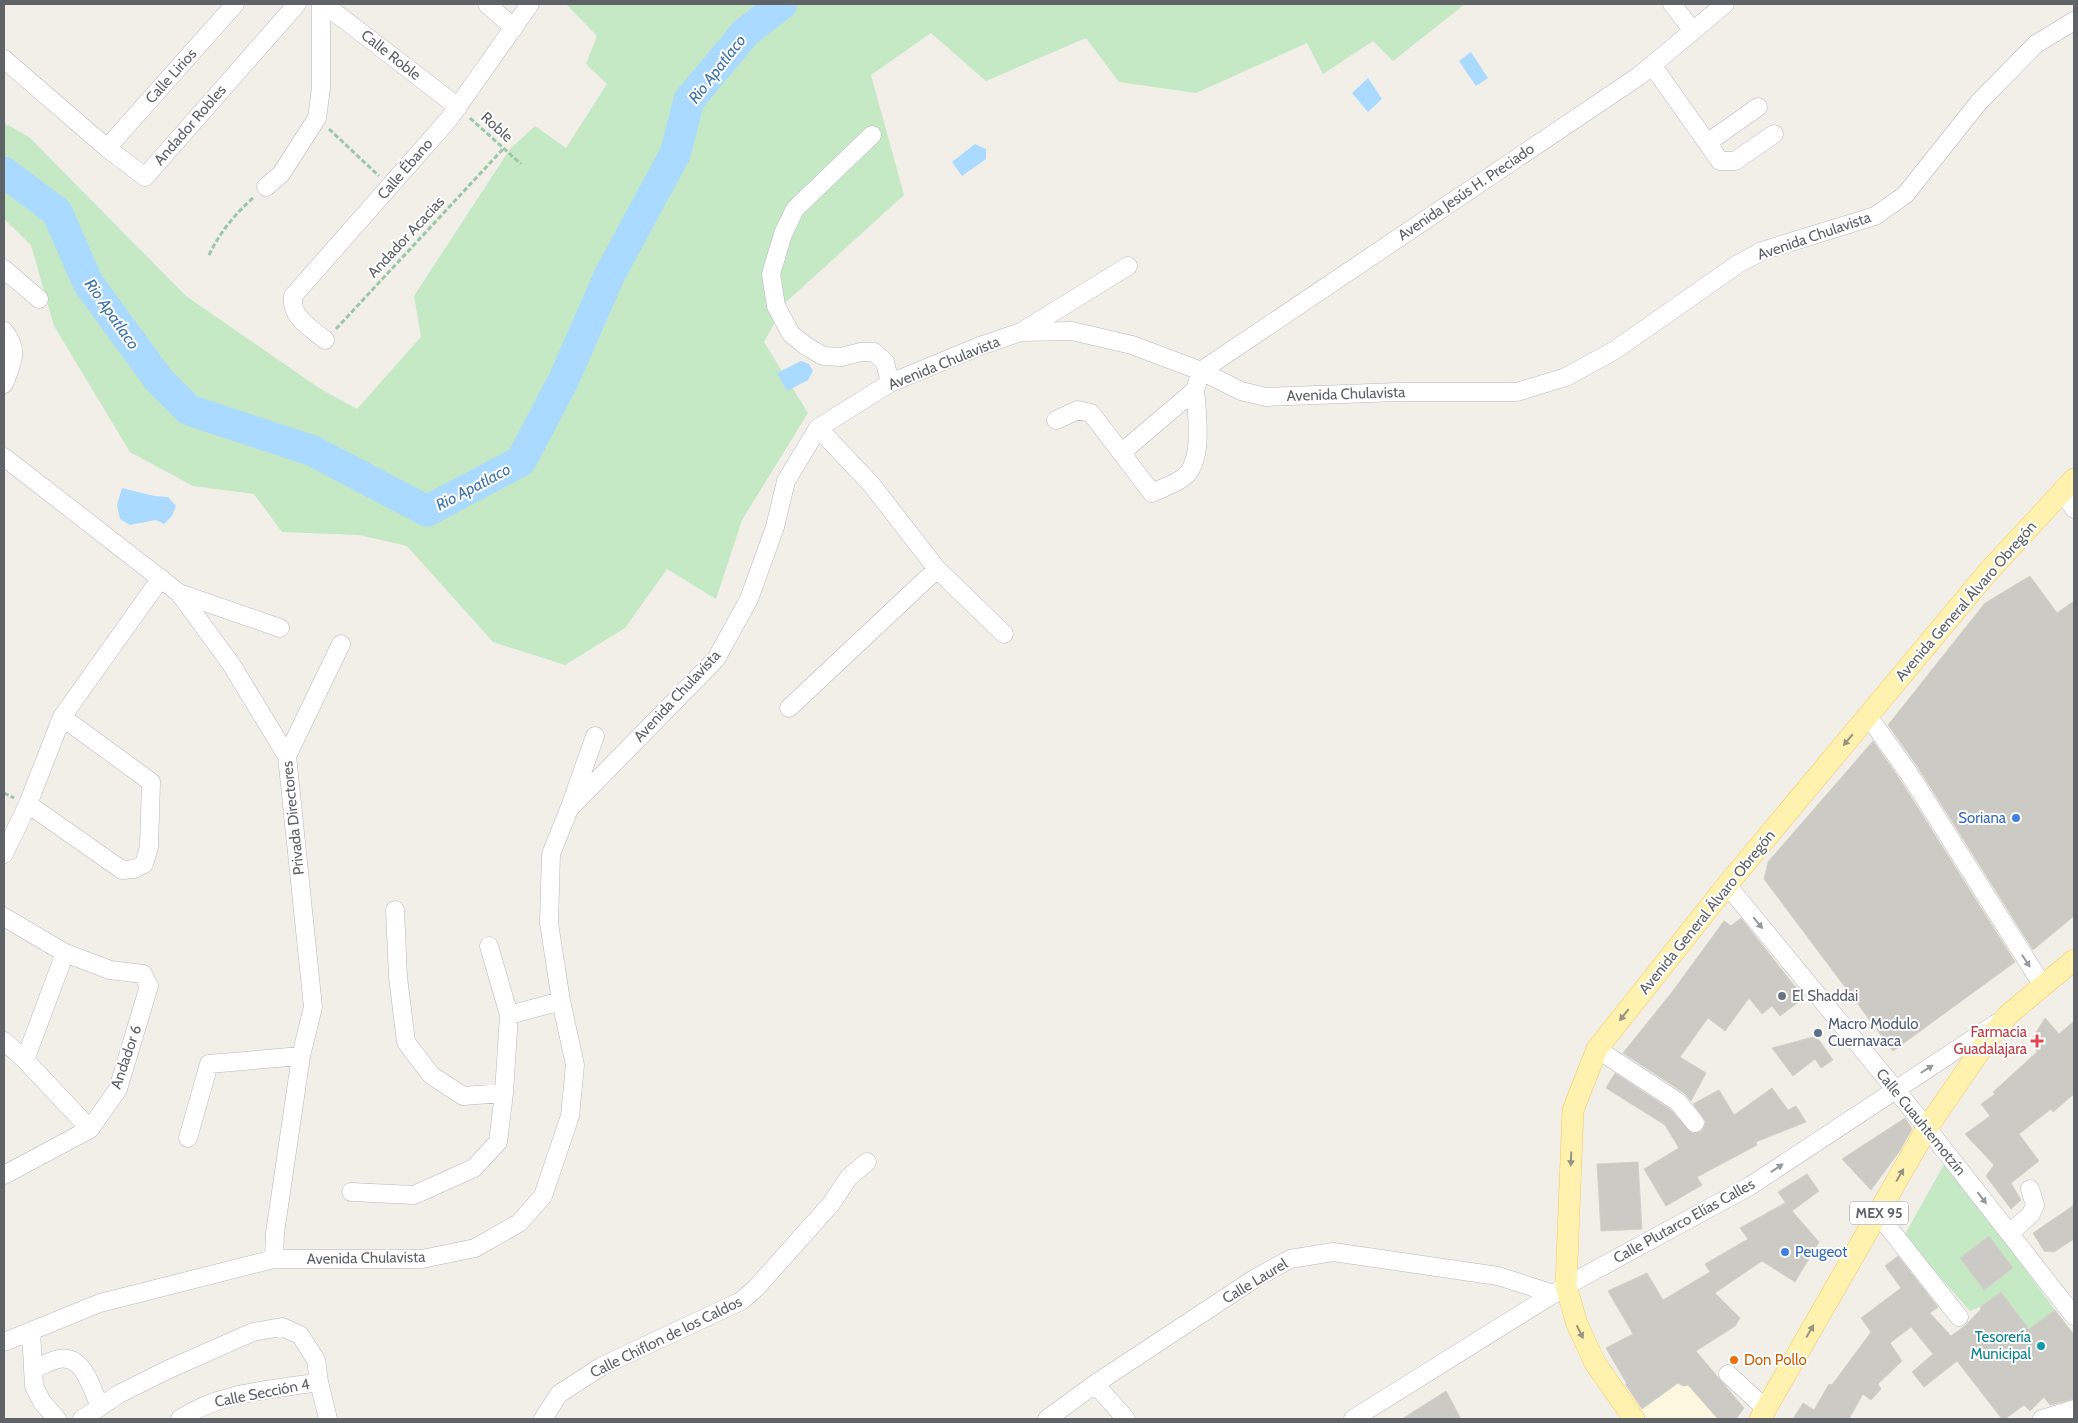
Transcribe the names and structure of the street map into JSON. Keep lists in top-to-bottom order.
{
  "streets": {
    "main road": ["Avenida General Álvaro Obregón", "MEX 95"],
    "street": [
      "Calle Roble",
      "Calle Lirios",
      "Andador Robles",
      "Calle Ébano",
      "Avenida Jesús H. Preciado",
      "Avenida Chulavista",
      "Privada Directores",
      "Andador 6",
      "Calle Cuauhtemotzín",
      "Calle Plutarco Elías Calles",
      "Calle Laurel",
      "Calle Chiflon de los Caldos",
      "Calle Sección 4"
    ],
    "path": ["Roble", "Andador Acacias"]
  },
  "crossings": [
    ["Calle Roble", "Roble"],
    ["Calle Roble", "Calle Ébano"],
    ["Calle Lirios", "Andador Robles"],
    ["Roble", "Calle Ébano"],
    ["Roble", "Andador Acacias"],
    ["Calle Ébano", "Andador Acacias"],
    ["Avenida Jesús H. Preciado", "Avenida Chulavista"],
    ["Avenida Chulavista", "Privada Directores"],
    ["Avenida General Álvaro Obregón", "Calle Cuauhtemotzín"],
    ["Avenida General Álvaro Obregón", "Calle Plutarco Elías Calles"],
    ["Avenida General Álvaro Obregón", "Calle Laurel"],
    ["Calle Cuauhtemotzín", "MEX 95"],
    ["Calle Cuauhtemotzín", "Calle Plutarco Elías Calles"],
    ["MEX 95", "Calle Plutarco Elías Calles"],
    ["Calle Plutarco Elías Calles", "Calle Laurel"]
  ],
  "one_way": ["Avenida General Álvaro Obregón", "Calle Cuauhtemotzín", "Calle Plutarco Elías Calles"],
  "water": ["Rio Apatlaco"],
  "places": {
    "other": [
      "Soriana",
      "El Shaddai",
      "Macro Modulo Cuernavaca",
      "Peugeot",
      "Tesorería Municipal",
      "Don Pollo"
    ],
    "health": ["Farmacia Guadalajara"]
  }
}
